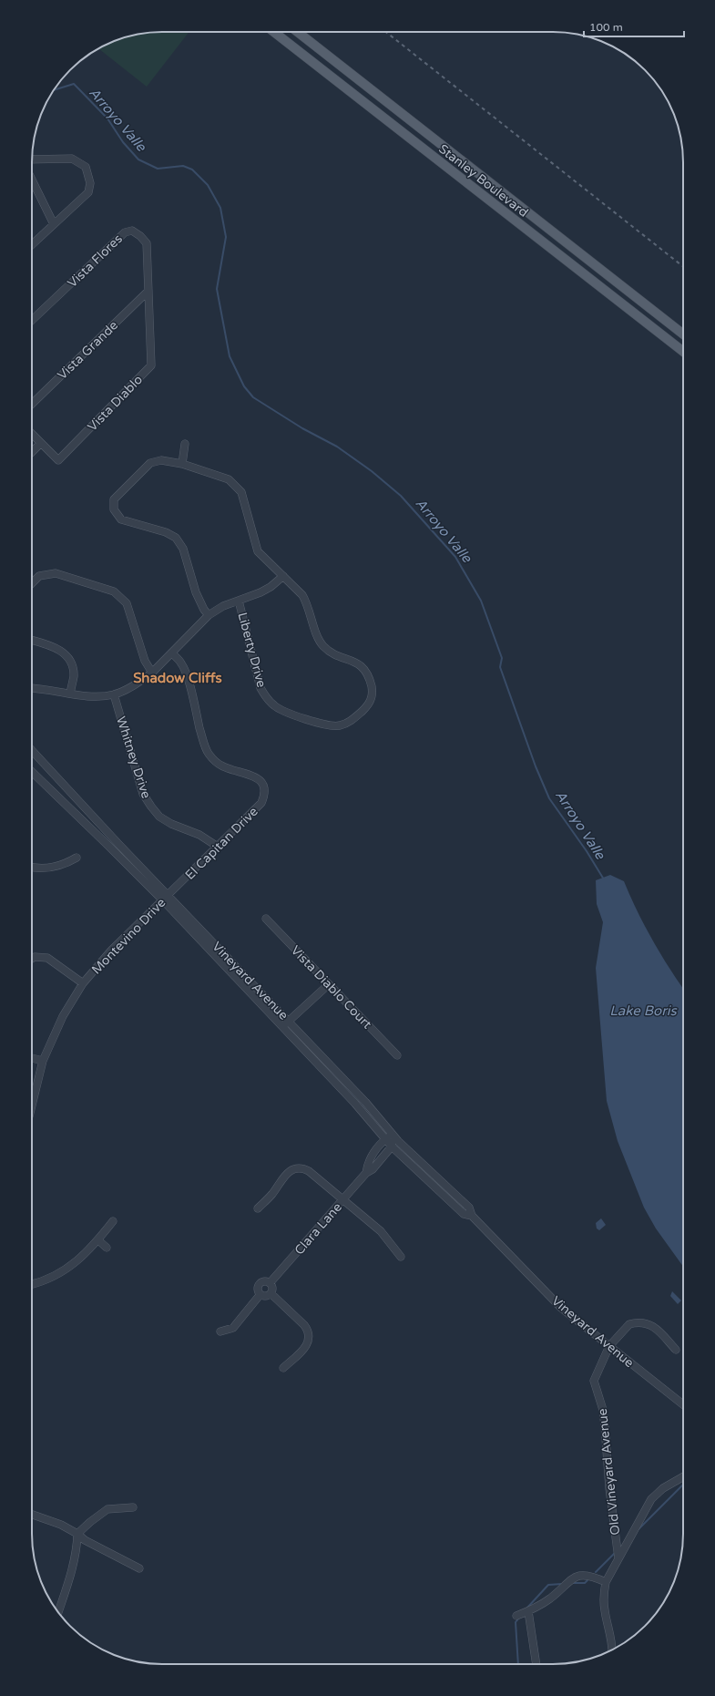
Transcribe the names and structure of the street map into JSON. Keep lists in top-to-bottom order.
{
  "streets": {
    "main road": ["Stanley Boulevard"],
    "street": [
      "Vista Flores",
      "Vista Grande",
      "Vista Diablo",
      "Liberty Drive",
      "Whitney Drive",
      "El Capitan Drive",
      "Montevino Drive",
      "Vineyard Avenue",
      "Vista Diablo Court",
      "Clara Lane",
      "Old Vineyard Avenue"
    ]
  },
  "crossings": [
    ["Vista Flores", "Vista Grande"],
    ["Vista Flores", "Vista Diablo"],
    ["Vista Grande", "Vista Diablo"],
    ["Whitney Drive", "El Capitan Drive"],
    ["El Capitan Drive", "Montevino Drive"],
    ["El Capitan Drive", "Vineyard Avenue"],
    ["Montevino Drive", "Vineyard Avenue"],
    ["Vineyard Avenue", "Clara Lane"],
    ["Vineyard Avenue", "Old Vineyard Avenue"]
  ],
  "districts": ["Shadow Cliffs"],
  "water": ["Arroyo Valle", "Lake Boris"],
  "scale_bar": "100 m"
}
